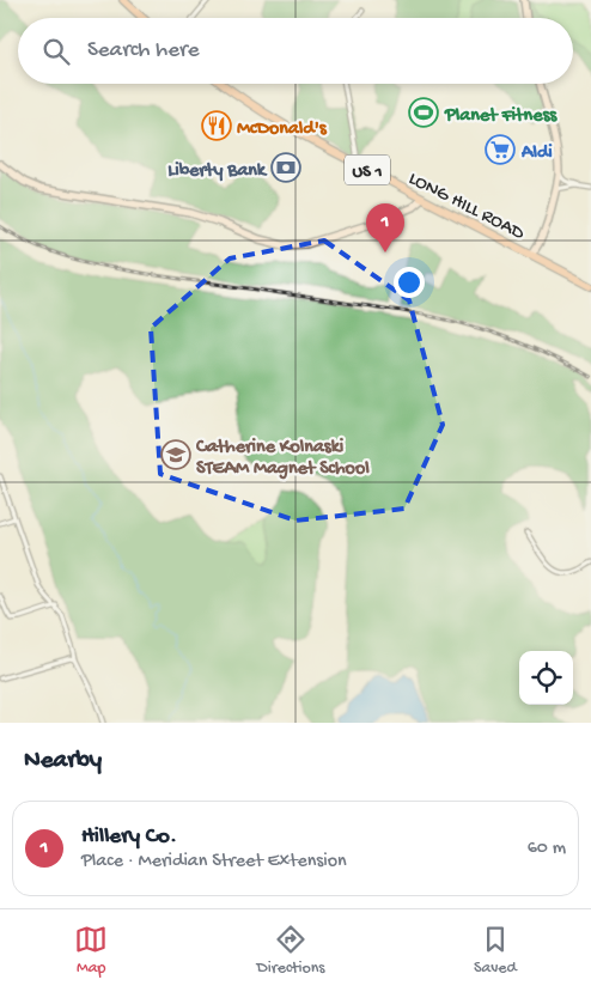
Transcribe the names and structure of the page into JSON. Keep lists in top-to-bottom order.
{
  "streets": {
    "main road": ["US 1", "LONG HILL ROAD"]
  },
  "places": {
    "sports": ["Planet Fitness"],
    "restaurant": ["McDonald's"],
    "supermarket": ["Aldi"],
    "bank": ["Liberty Bank"],
    "school or university": ["Catherine Kolnaski STEAM Magnet School"]
  },
  "page": {
    "search": "Search here",
    "pins": "1",
    "heading": "Nearby",
    "list": [
      {
        "mark": "1",
        "name": "Hillery Co.",
        "note": "Place · Meridian Street Extension",
        "value": "60 m"
      }
    ],
    "nav": ["Map", "Directions", "Saved"]
  }
}
